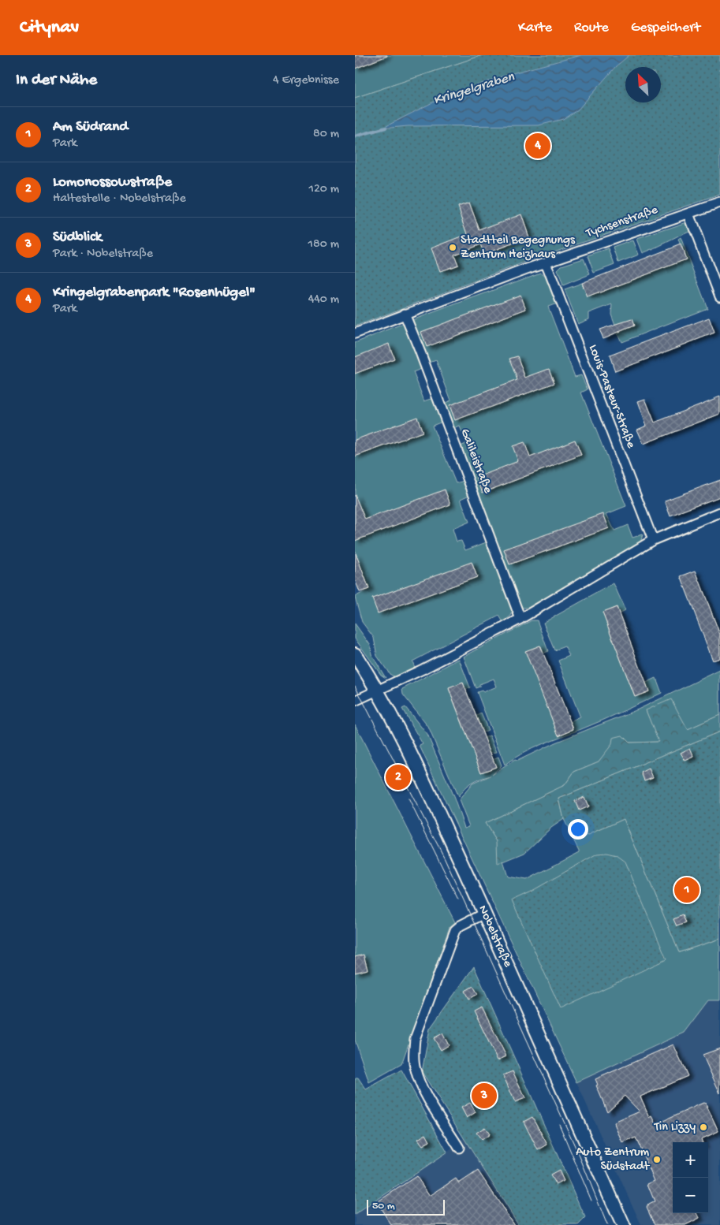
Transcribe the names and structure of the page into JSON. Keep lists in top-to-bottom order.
{
  "streets": {
    "main road": ["Nobelstraße"],
    "street": ["Tychsenstraße", "Louis-Pasteur-Straße", "Galileistraße"]
  },
  "crossings": [
    ["Tychsenstraße", "Louis-Pasteur-Straße"],
    ["Tychsenstraße", "Galileistraße"]
  ],
  "water": ["Kringelgraben"],
  "places": ["Stadtteil Begegnungs Zentrum Heizhaus", "Tin Lizzy", "Auto Zentrum Südstadt"],
  "scale_bar": "50 m",
  "north": "top left",
  "page": {
    "header": "Citynav",
    "nav": ["Karte", "Route", "Gespeichert"],
    "heading": ["In der Nähe", "4 Ergebnisse"],
    "list": [
      {
        "mark": "1",
        "name": "Am Südrand",
        "note": "Park",
        "value": "80 m"
      },
      {
        "mark": "2",
        "name": "Lomonossowstraße",
        "note": "Haltestelle · Nobelstraße",
        "value": "120 m"
      },
      {
        "mark": "3",
        "name": "Südblick",
        "note": "Park · Nobelstraße",
        "value": "180 m"
      },
      {
        "mark": "4",
        "name": "Kringelgrabenpark \"Rosenhügel\"",
        "note": "Park",
        "value": "440 m"
      }
    ],
    "pins": [
      "4",
      "2",
      "1",
      "3"
    ],
    "map_buttons": ["+", "−"],
    "scale": "50 m"
  }
}
